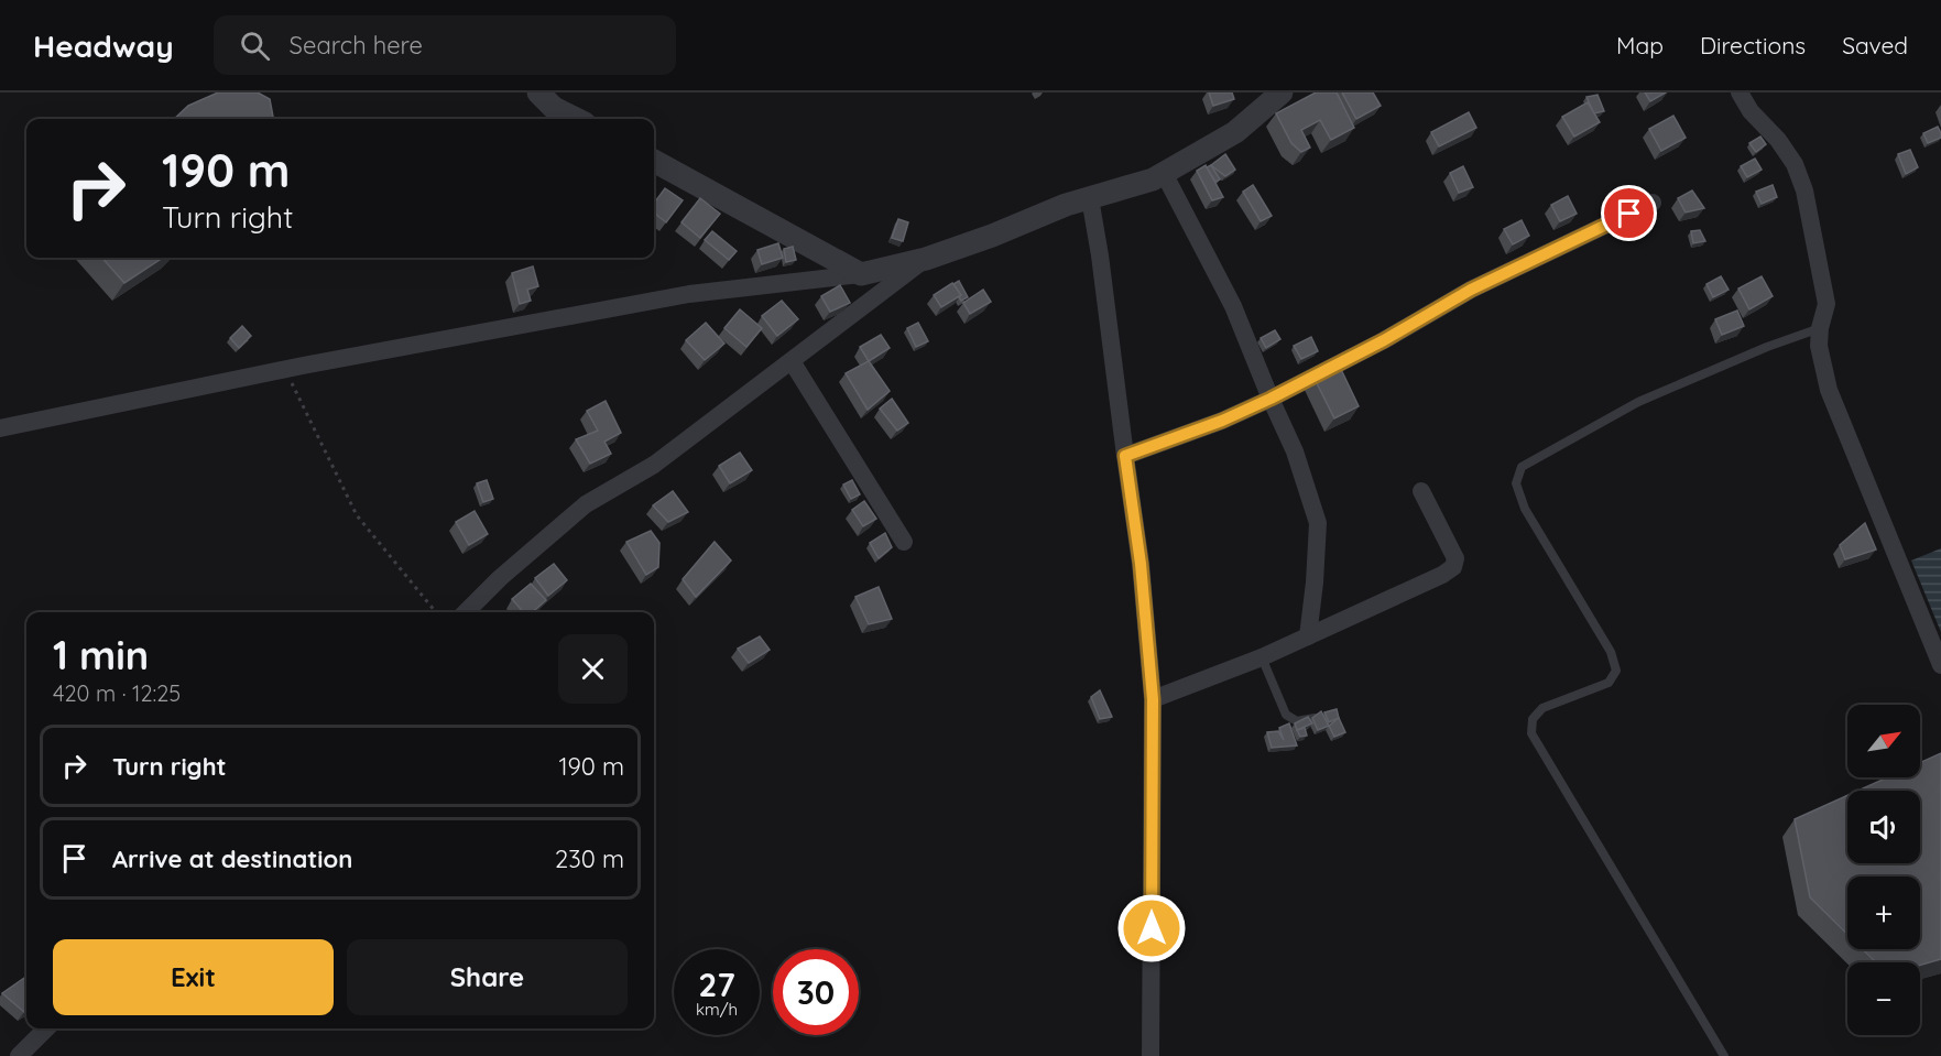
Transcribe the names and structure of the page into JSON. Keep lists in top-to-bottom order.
{
  "north": "top right",
  "page": {
    "header": "Headway",
    "search": "Search here",
    "nav": ["Map", "Directions", "Saved"],
    "turn": ["190 m", "Turn right"],
    "heading": ["1 min", "420 m · 12:25"],
    "map_buttons": ["+", "−"],
    "list": [
      {
        "name": "Turn right",
        "value": "190 m"
      },
      {
        "name": "Arrive at destination",
        "value": "230 m"
      }
    ],
    "buttons": ["Exit", "Share"],
    "speed": "27 km/h",
    "limit": "30"
  }
}
